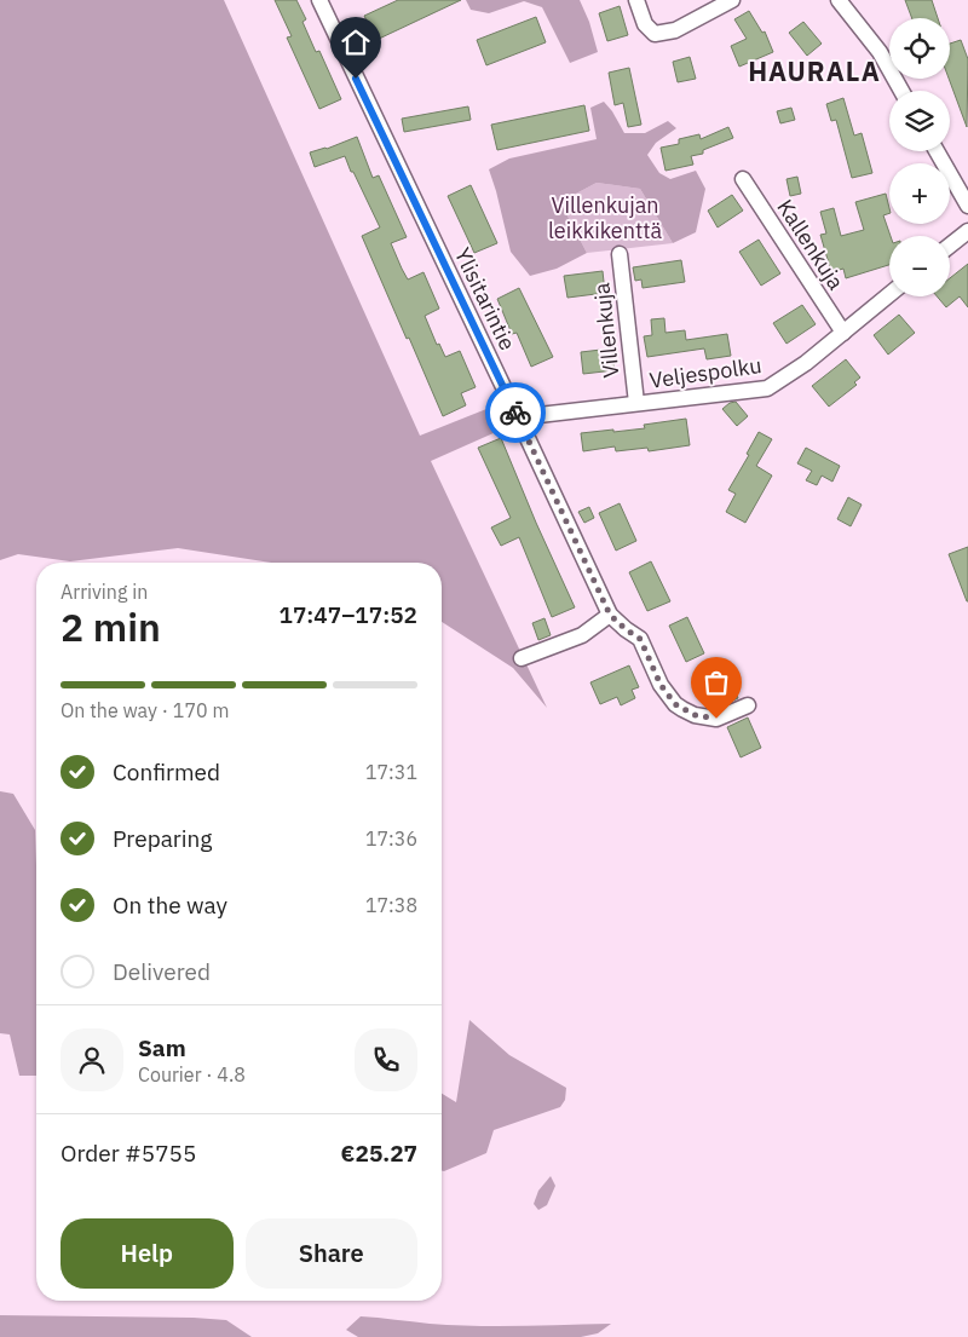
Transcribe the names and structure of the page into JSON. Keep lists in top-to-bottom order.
{
  "streets": {
    "street": [
      "Kallenkuja",
      "Ylisitarintie",
      "Villenkuja",
      "Veljespolku"
    ]
  },
  "crossings": [
    ["Kallenkuja", "Veljespolku"],
    ["Ylisitarintie", "Veljespolku"],
    ["Villenkuja", "Veljespolku"]
  ],
  "districts": ["HAURALA"],
  "parks": ["Villenkujan leikkikenttä"],
  "page": {
    "map_buttons": ["+", "−"],
    "heading": ["2 min", "Arriving in", "17:47–17:52"],
    "panel": [
      "Sam",
      "Courier · 4.8",
      "Order #5755",
      "€25.27"
    ],
    "bar": "On the way · 170 m",
    "list": [
      ["Confirmed", "17:31"],
      ["Preparing", "17:36"],
      ["On the way", "17:38"],
      "Delivered"
    ],
    "buttons": ["Help", "Share"]
  }
}
